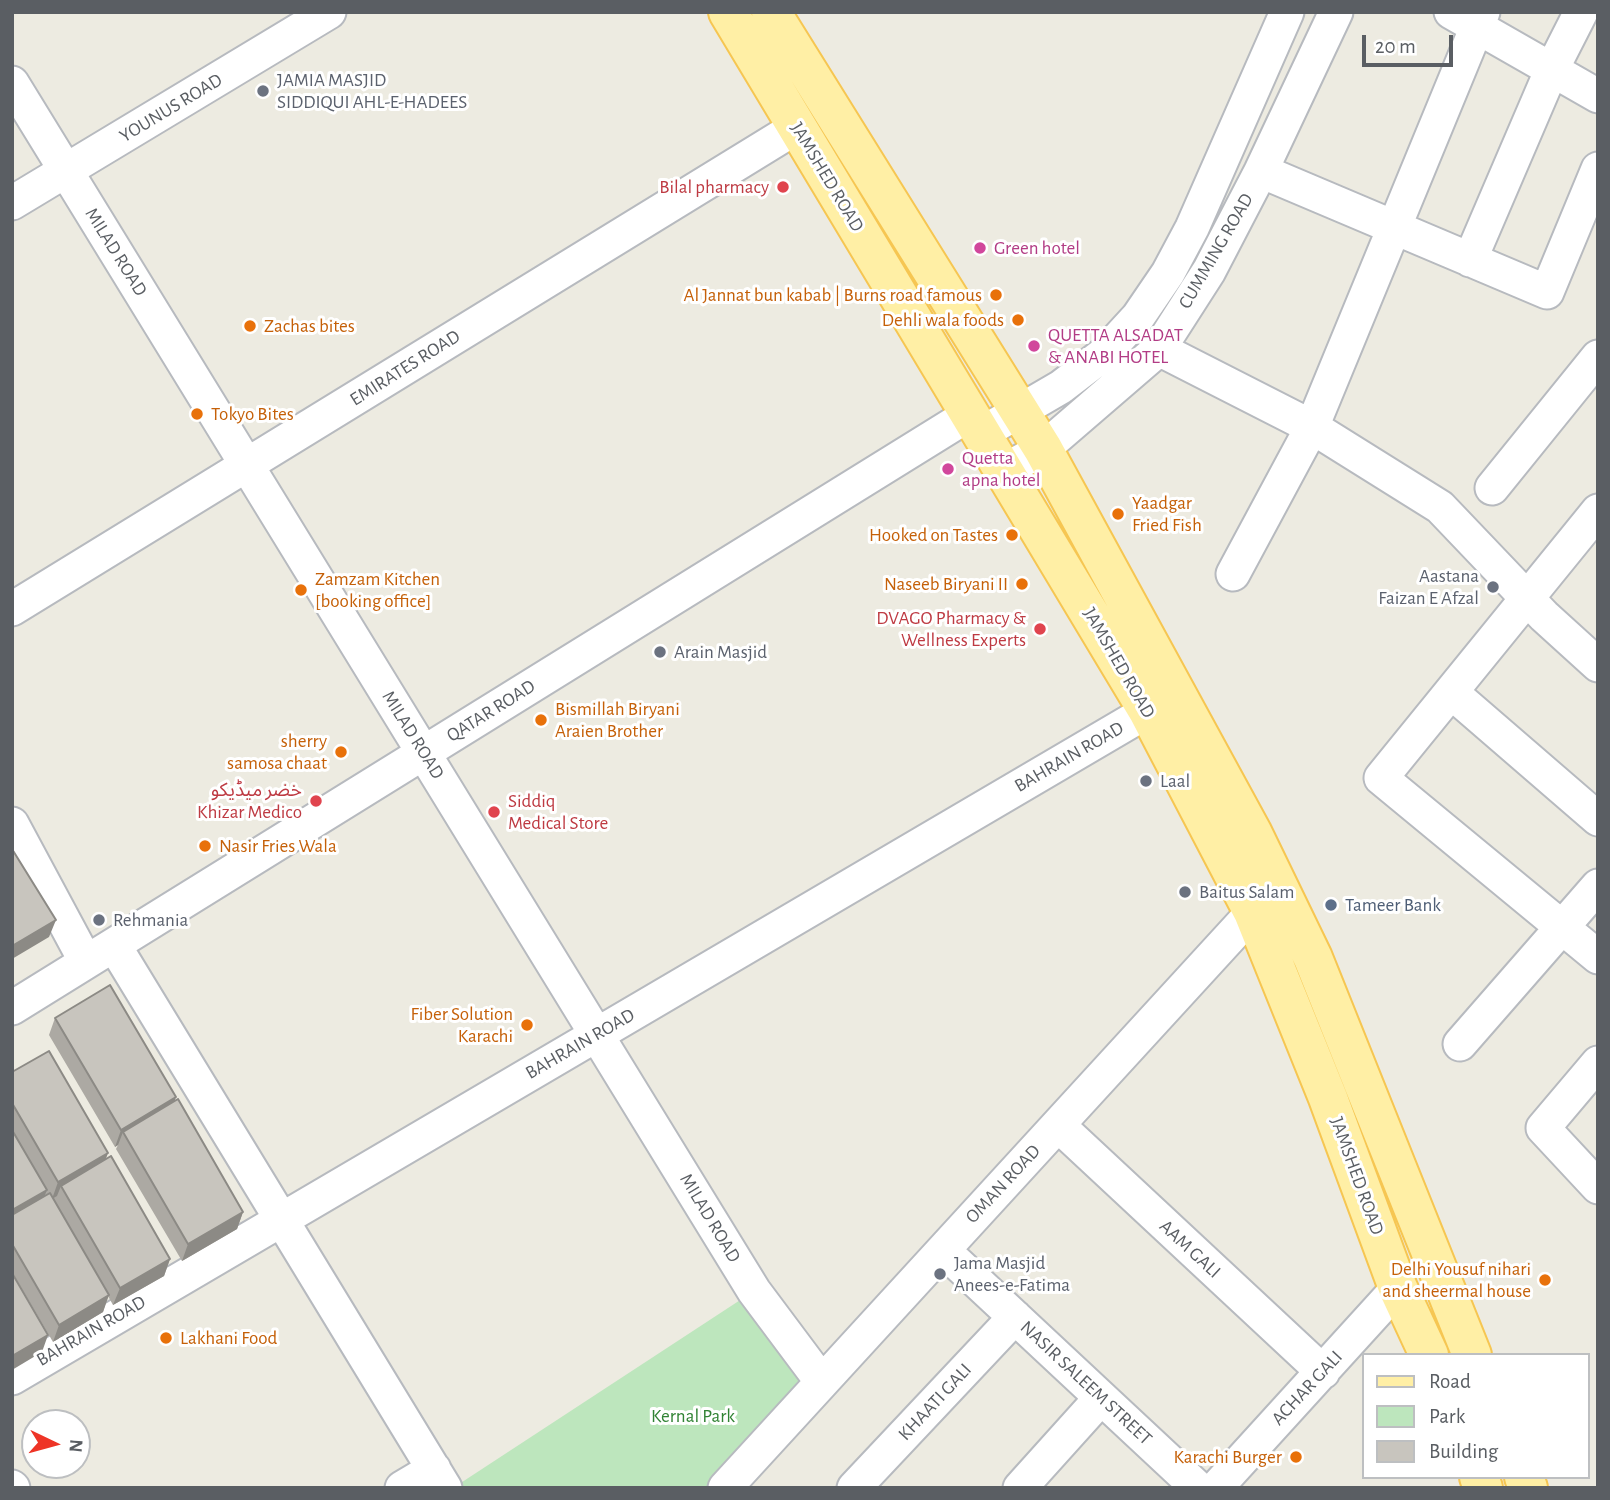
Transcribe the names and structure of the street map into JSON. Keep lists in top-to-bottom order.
{
  "streets": {
    "main road": ["JAMSHED ROAD"],
    "street": [
      "YOUNUS ROAD",
      "CUMMING ROAD",
      "MILAD ROAD",
      "EMIRATES ROAD",
      "QATAR ROAD",
      "BAHRAIN ROAD",
      "OMAN ROAD",
      "AAM GALI",
      "NASIR SALEEM STREET",
      "ACHAR GALI",
      "KHAATI GALI"
    ]
  },
  "crossings": [
    ["YOUNUS ROAD", "MILAD ROAD"],
    ["JAMSHED ROAD", "CUMMING ROAD"],
    ["JAMSHED ROAD", "EMIRATES ROAD"],
    ["JAMSHED ROAD", "QATAR ROAD"],
    ["JAMSHED ROAD", "BAHRAIN ROAD"],
    ["JAMSHED ROAD", "OMAN ROAD"],
    ["JAMSHED ROAD", "ACHAR GALI"],
    ["CUMMING ROAD", "QATAR ROAD"],
    ["MILAD ROAD", "EMIRATES ROAD"],
    ["MILAD ROAD", "QATAR ROAD"],
    ["MILAD ROAD", "BAHRAIN ROAD"],
    ["MILAD ROAD", "OMAN ROAD"],
    ["OMAN ROAD", "AAM GALI"],
    ["OMAN ROAD", "NASIR SALEEM STREET"],
    ["AAM GALI", "ACHAR GALI"],
    ["NASIR SALEEM STREET", "KHAATI GALI"]
  ],
  "parks": ["Kernal Park"],
  "places": [
    "JAMIA MASJID SIDDIQUI AHL-E-HADEES",
    "Bilal pharmacy",
    "Green hotel",
    "Al Jannat bun kabab | Burns road famous",
    "Dehli wala foods",
    "Zachas bites",
    "QUETTA ALSADAT & ANABI HOTEL",
    "Tokyo Bites",
    "Quetta apna hotel",
    "Yaadgar Fried Fish",
    "Hooked on Tastes",
    "Naseeb Biryani II",
    "Aastana Faizan E Afzal",
    "Zamzam Kitchen [booking office]",
    "DVAGO Pharmacy & Wellness Experts",
    "Arain Masjid",
    "Bismillah Biryani Araien Brother",
    "sherry samosa chaat",
    "Laal",
    "خضر میڈیکو Khizar Medico",
    "Siddiq Medical Store",
    "Nasir Fries Wala",
    "Baitus Salam",
    "Tameer Bank",
    "Rehmania",
    "Fiber Solution Karachi",
    "Jama Masjid Anees-e-Fatima",
    "Delhi Yousuf nihari and sheermal house",
    "Lakhani Food",
    "Karachi Burger"
  ],
  "legend": ["Road", "Park", "Building"],
  "scale_bar": "20 m",
  "north": "right"
}
